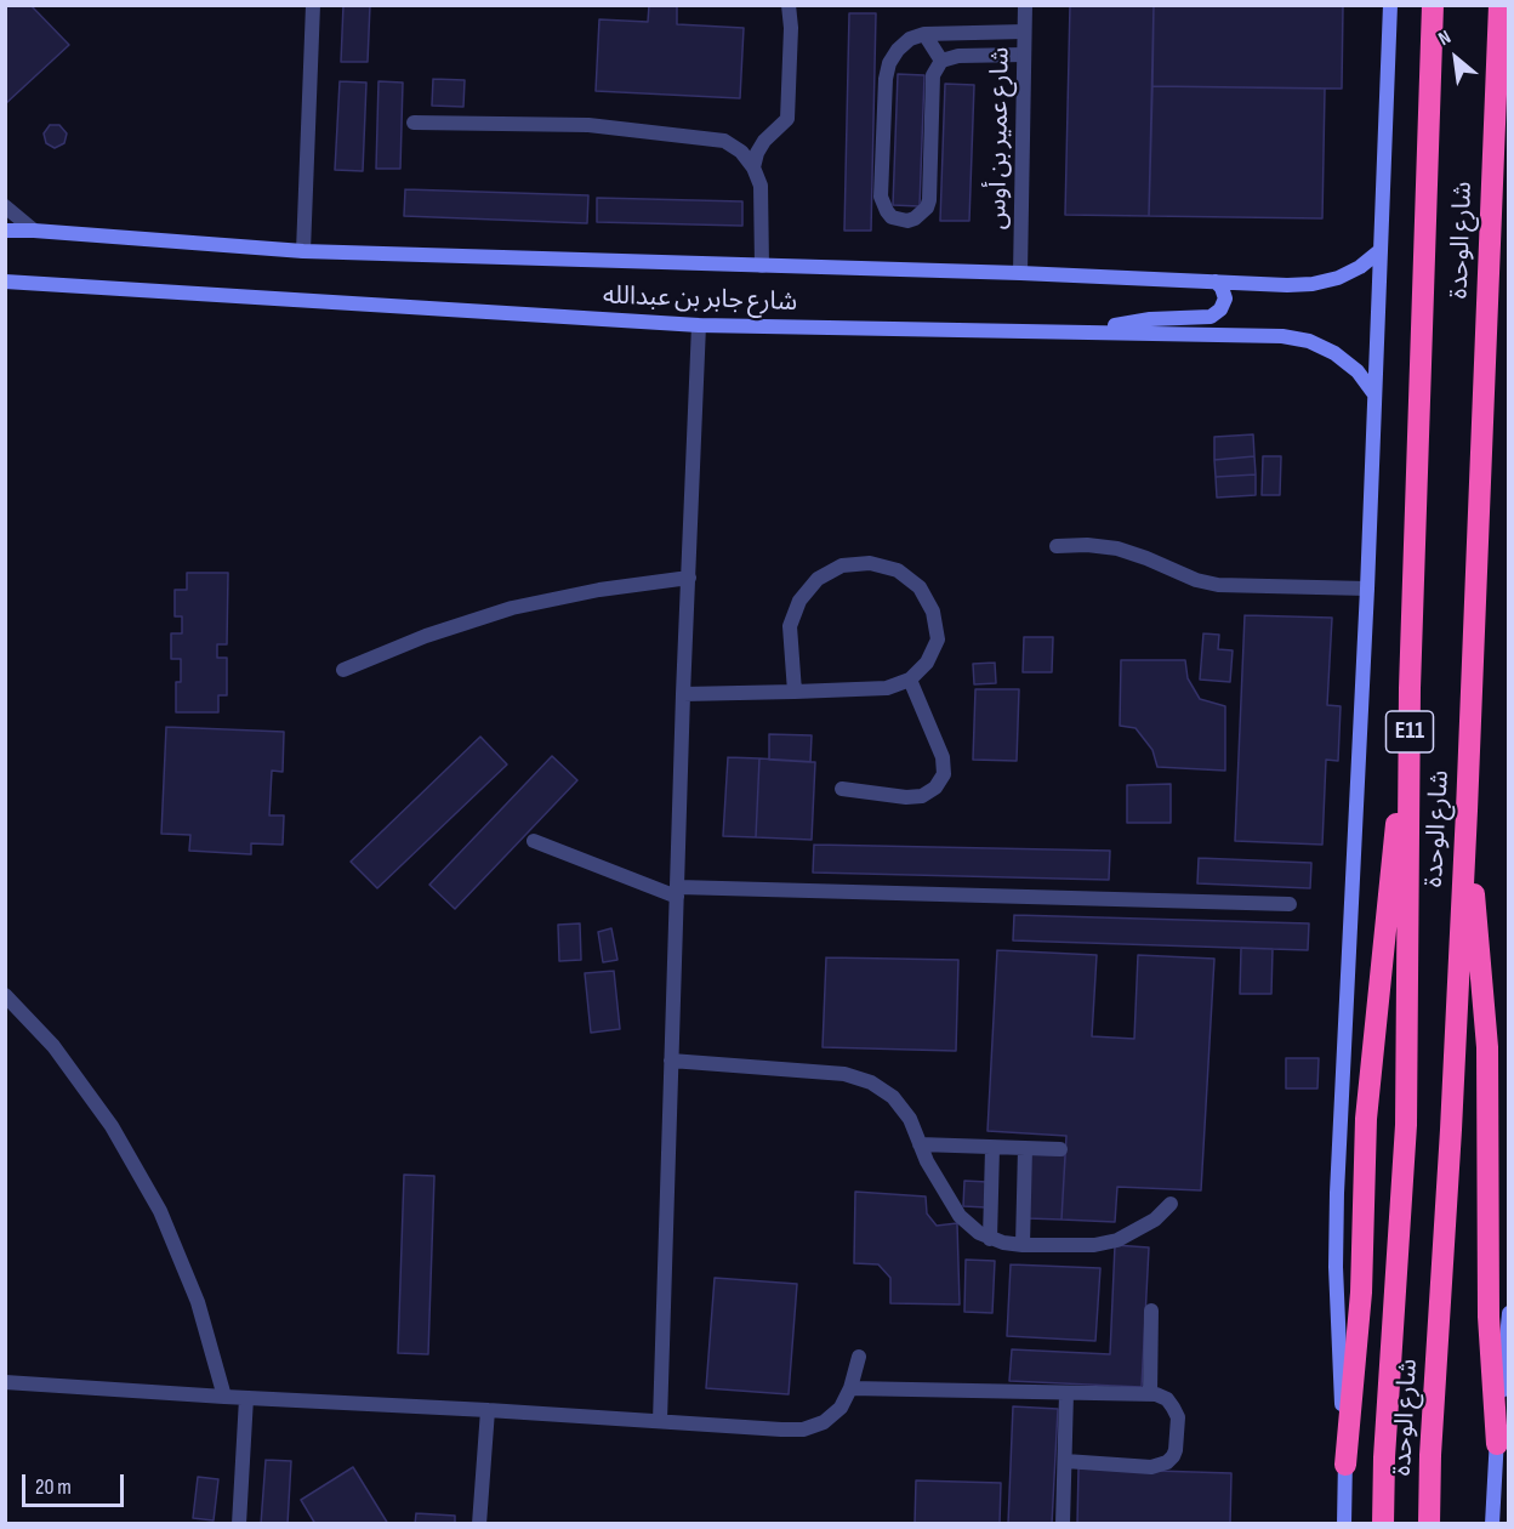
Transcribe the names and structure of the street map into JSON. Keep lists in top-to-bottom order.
{
  "streets": {
    "highway": ["شارع الوحدة", "E11"],
    "street": ["شارع عمير بن أوس", "شارع جابر بن عبدالله"]
  },
  "crossings": [
    ["شارع عمير بن أوس", "شارع جابر بن عبدالله"]
  ],
  "scale_bar": "20 m",
  "north": "top left"
}
